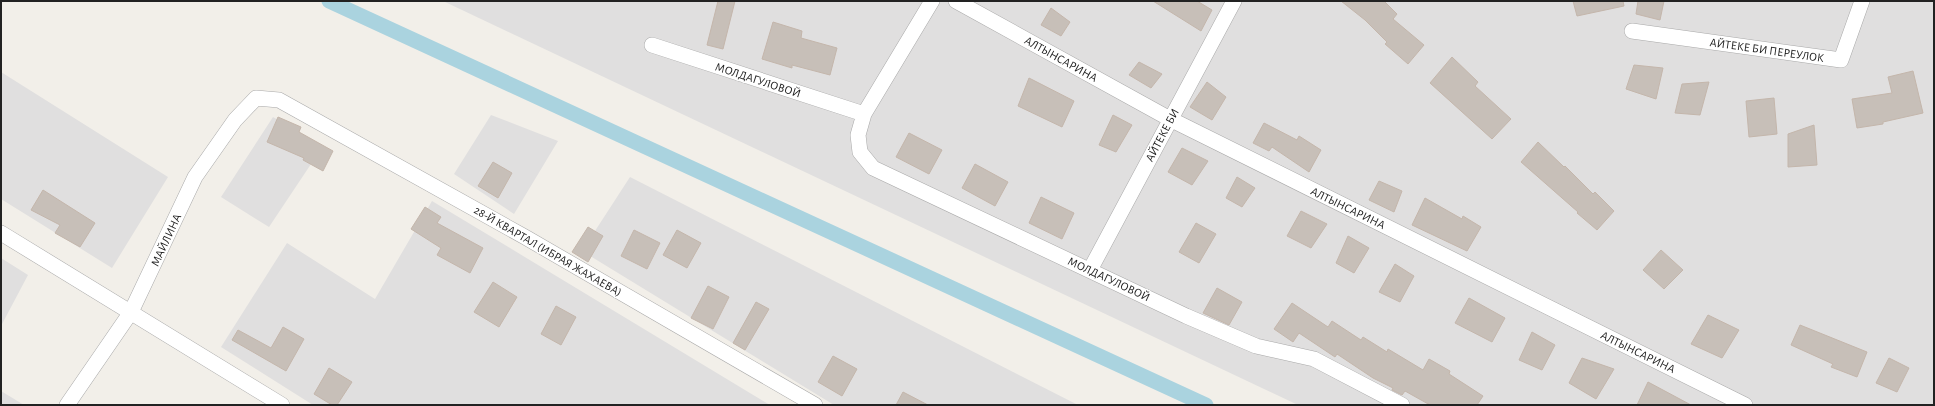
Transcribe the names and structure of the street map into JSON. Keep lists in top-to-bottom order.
{
  "streets": {
    "street": [
      "АЙТЕКЕ БИ ПЕРЕУЛОК",
      "АЛТЫНСАРИНА",
      "МОЛДАГУЛОВОЙ",
      "АЙТЕКЕ БИ",
      "МАЙЛИНА",
      "28-Й КВАРТАЛ (ИБРАЯ ЖАХАЕВА)"
    ]
  },
  "crossings": [
    ["АЛТЫНСАРИНА", "АЙТЕКЕ БИ"],
    ["МОЛДАГУЛОВОЙ", "АЙТЕКЕ БИ"],
    ["МАЙЛИНА", "28-Й КВАРТАЛ (ИБРАЯ ЖАХАЕВА)"]
  ]
}
